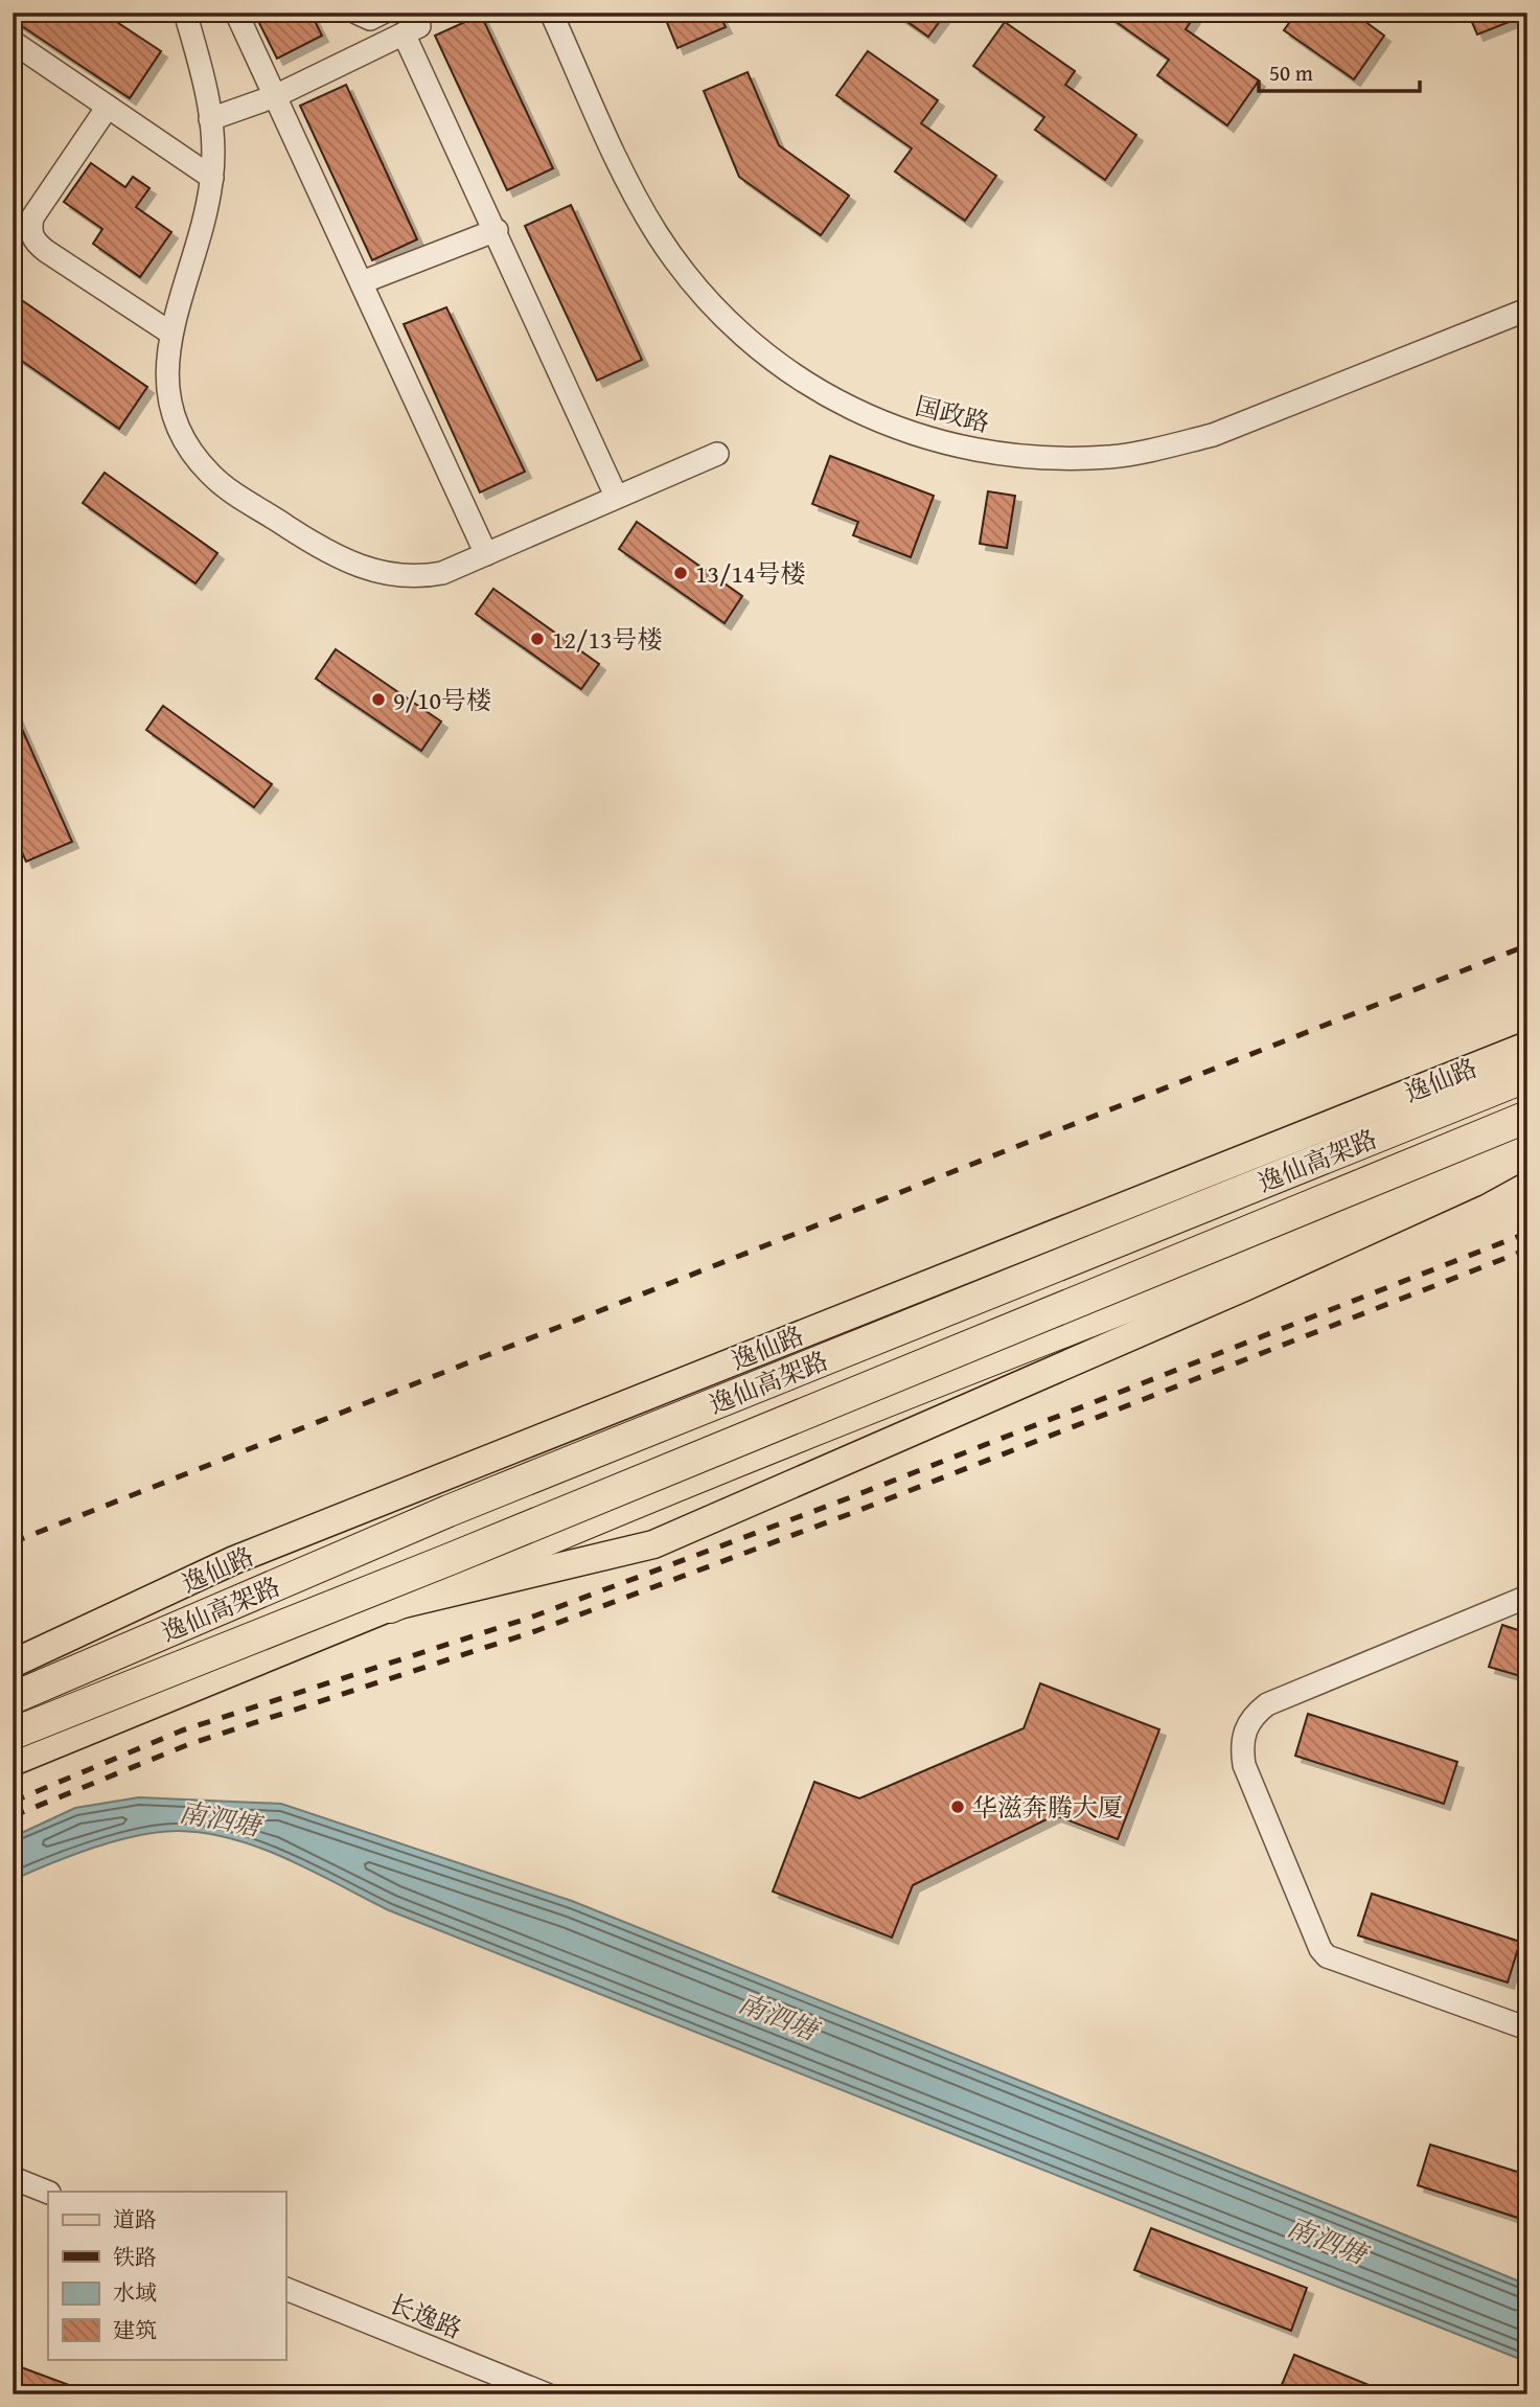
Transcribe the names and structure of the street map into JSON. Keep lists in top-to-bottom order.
{
  "streets": {
    "highway": ["逸仙高架路"],
    "main road": ["逸仙路"],
    "street": ["国政路", "长逸路"]
  },
  "water": ["南泗塘"],
  "places": [
    "13/14号楼",
    "12/13号楼",
    "9/10号楼",
    "华滋奔腾大厦"
  ],
  "legend": [
    "道路",
    "铁路",
    "水域",
    "建筑"
  ],
  "scale_bar": "50 m"
}
